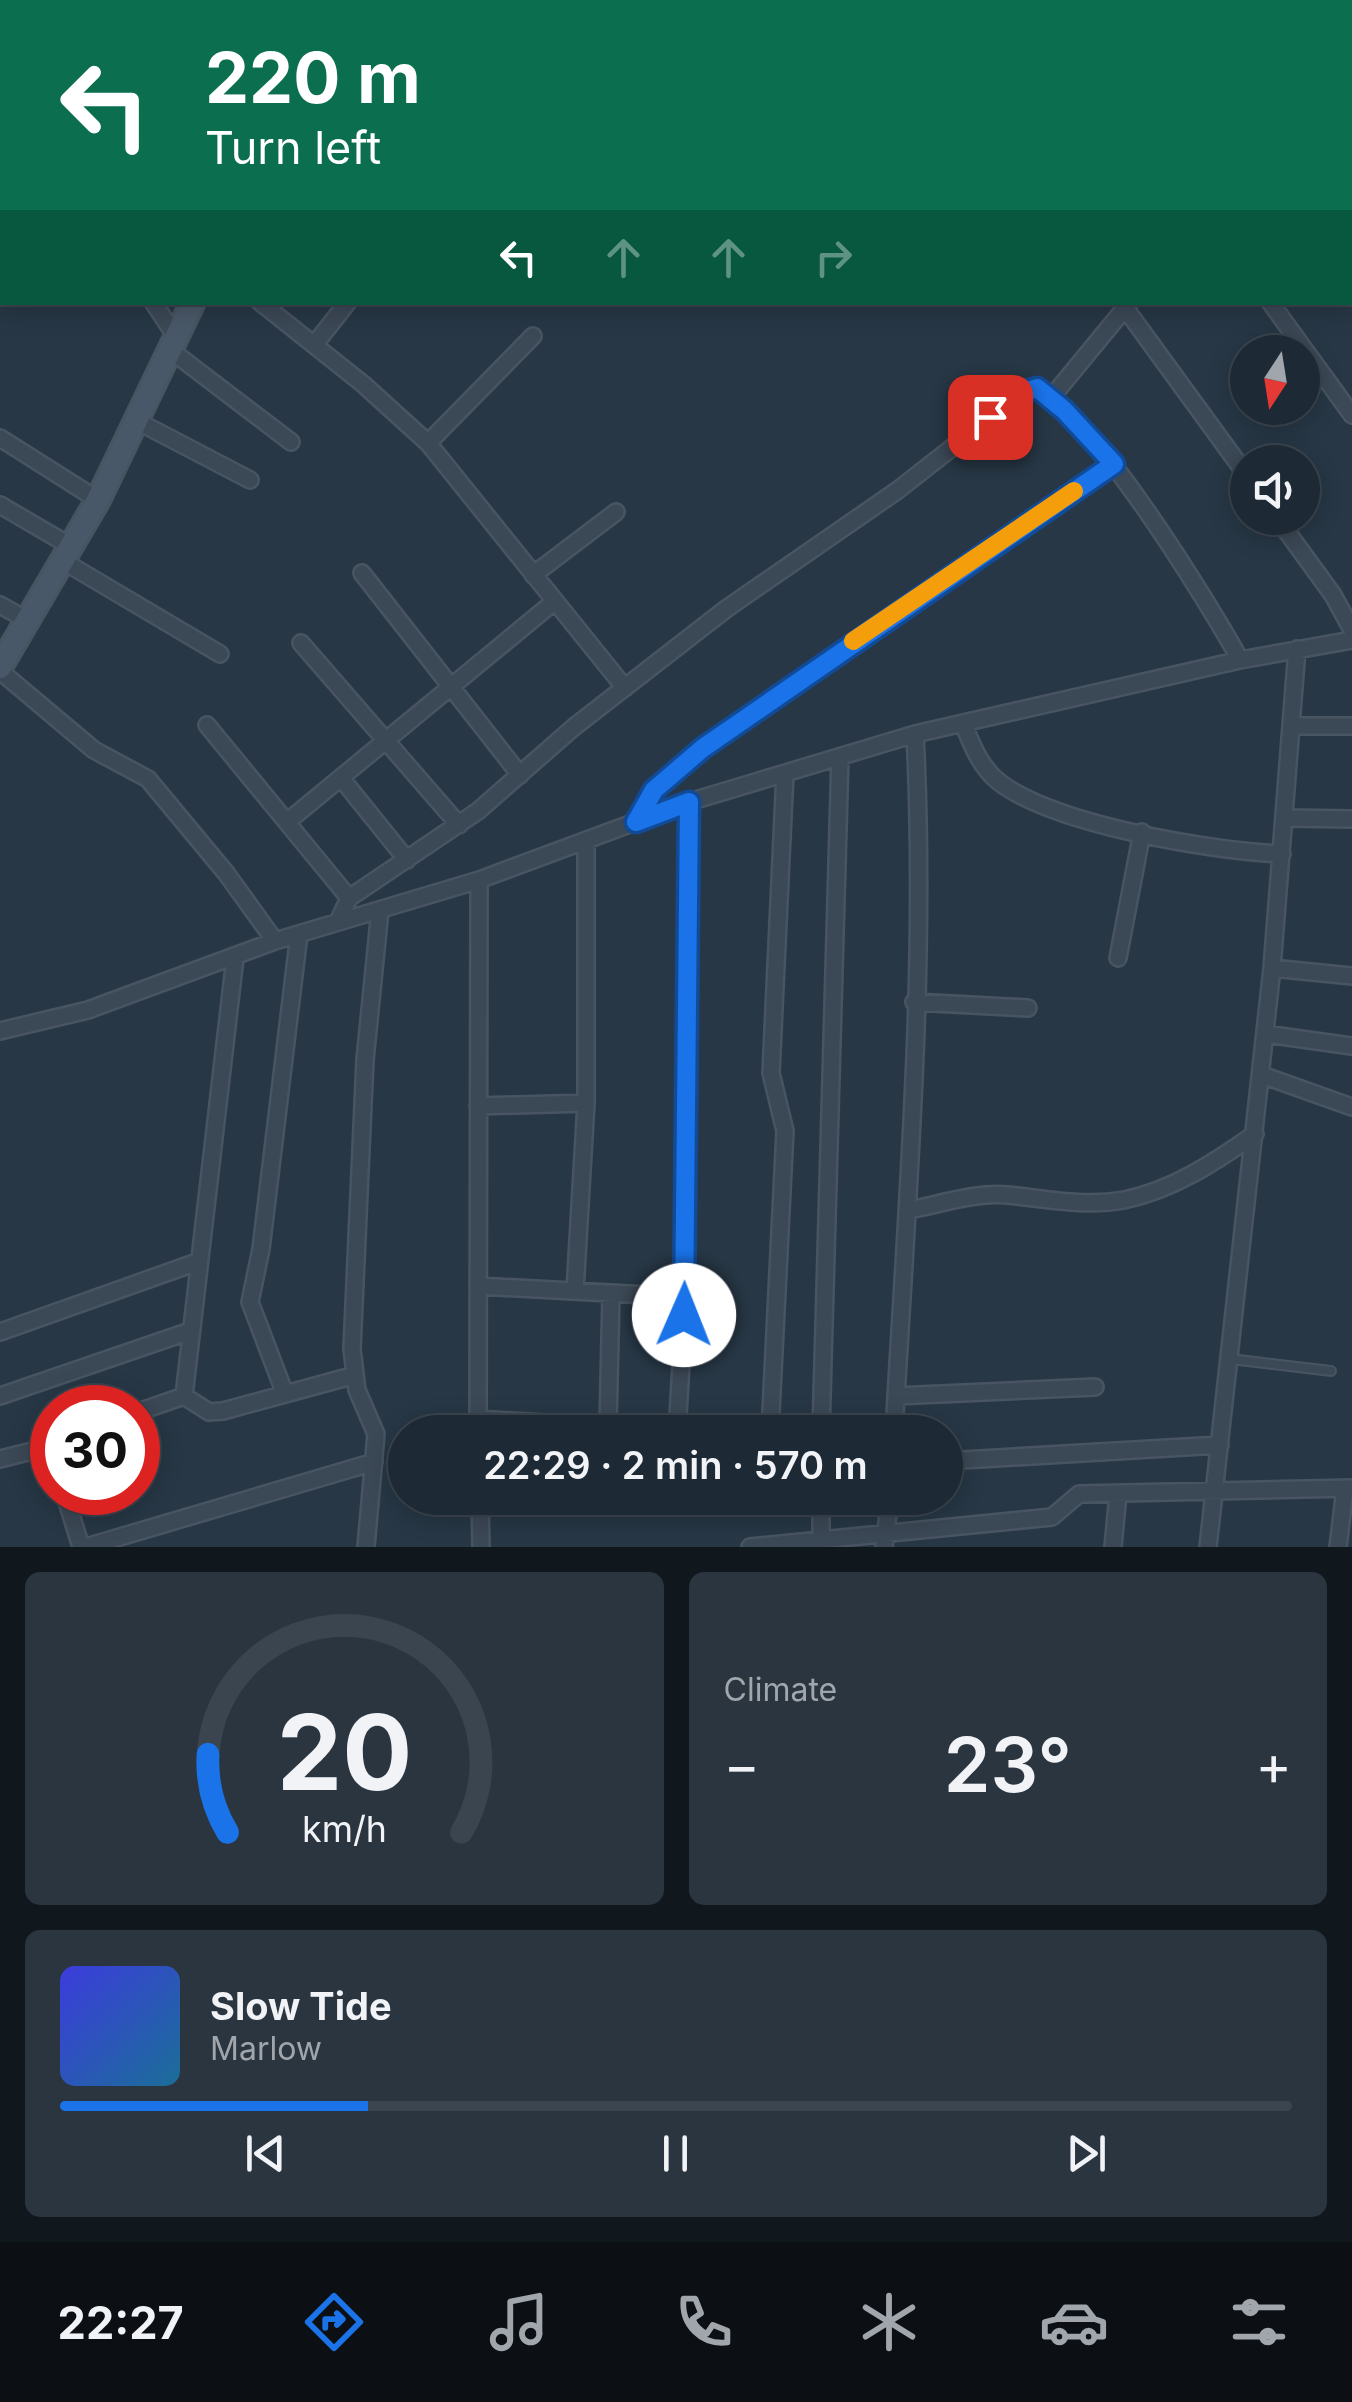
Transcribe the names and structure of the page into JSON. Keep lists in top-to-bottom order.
{
  "north": "bottom",
  "page": {
    "turn": ["220 m", "Turn left"],
    "limit": "30",
    "trip": "22:29 · 2 min · 570 m",
    "tile": "Climate",
    "heat": ["−", "23°", "+"],
    "song": ["Slow Tide", "Marlow"],
    "tabs": "22:27",
    "gauge": ["20", "km/h"]
  }
}
